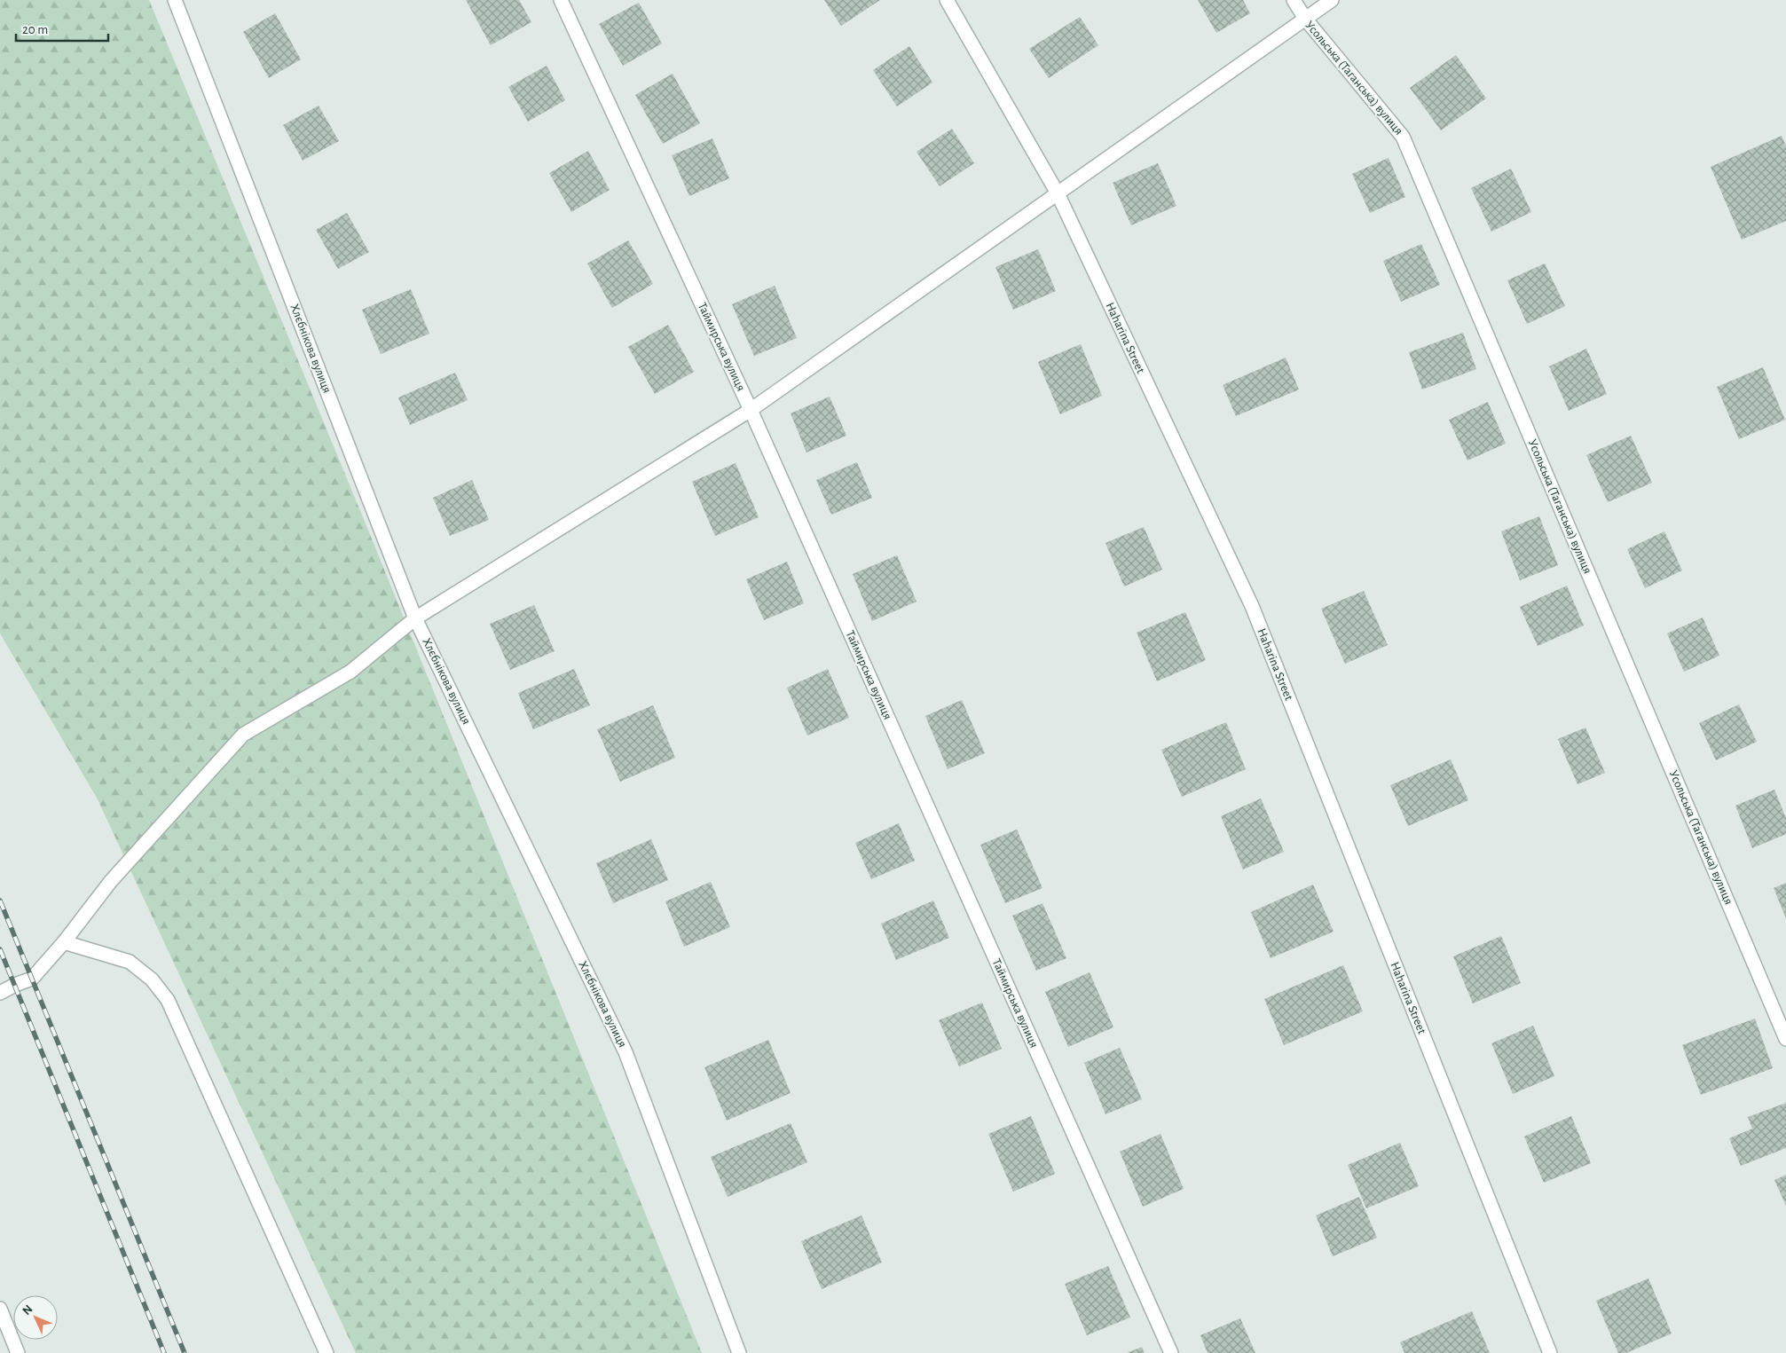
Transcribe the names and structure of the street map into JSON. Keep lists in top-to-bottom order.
{
  "streets": {
    "street": [
      "Усольська (Таганська) вулиця",
      "Haharina Street",
      "Таймирська вулиця",
      "Хлєбнікова вулиця"
    ]
  },
  "scale_bar": "20 m",
  "north": "top left"
}
